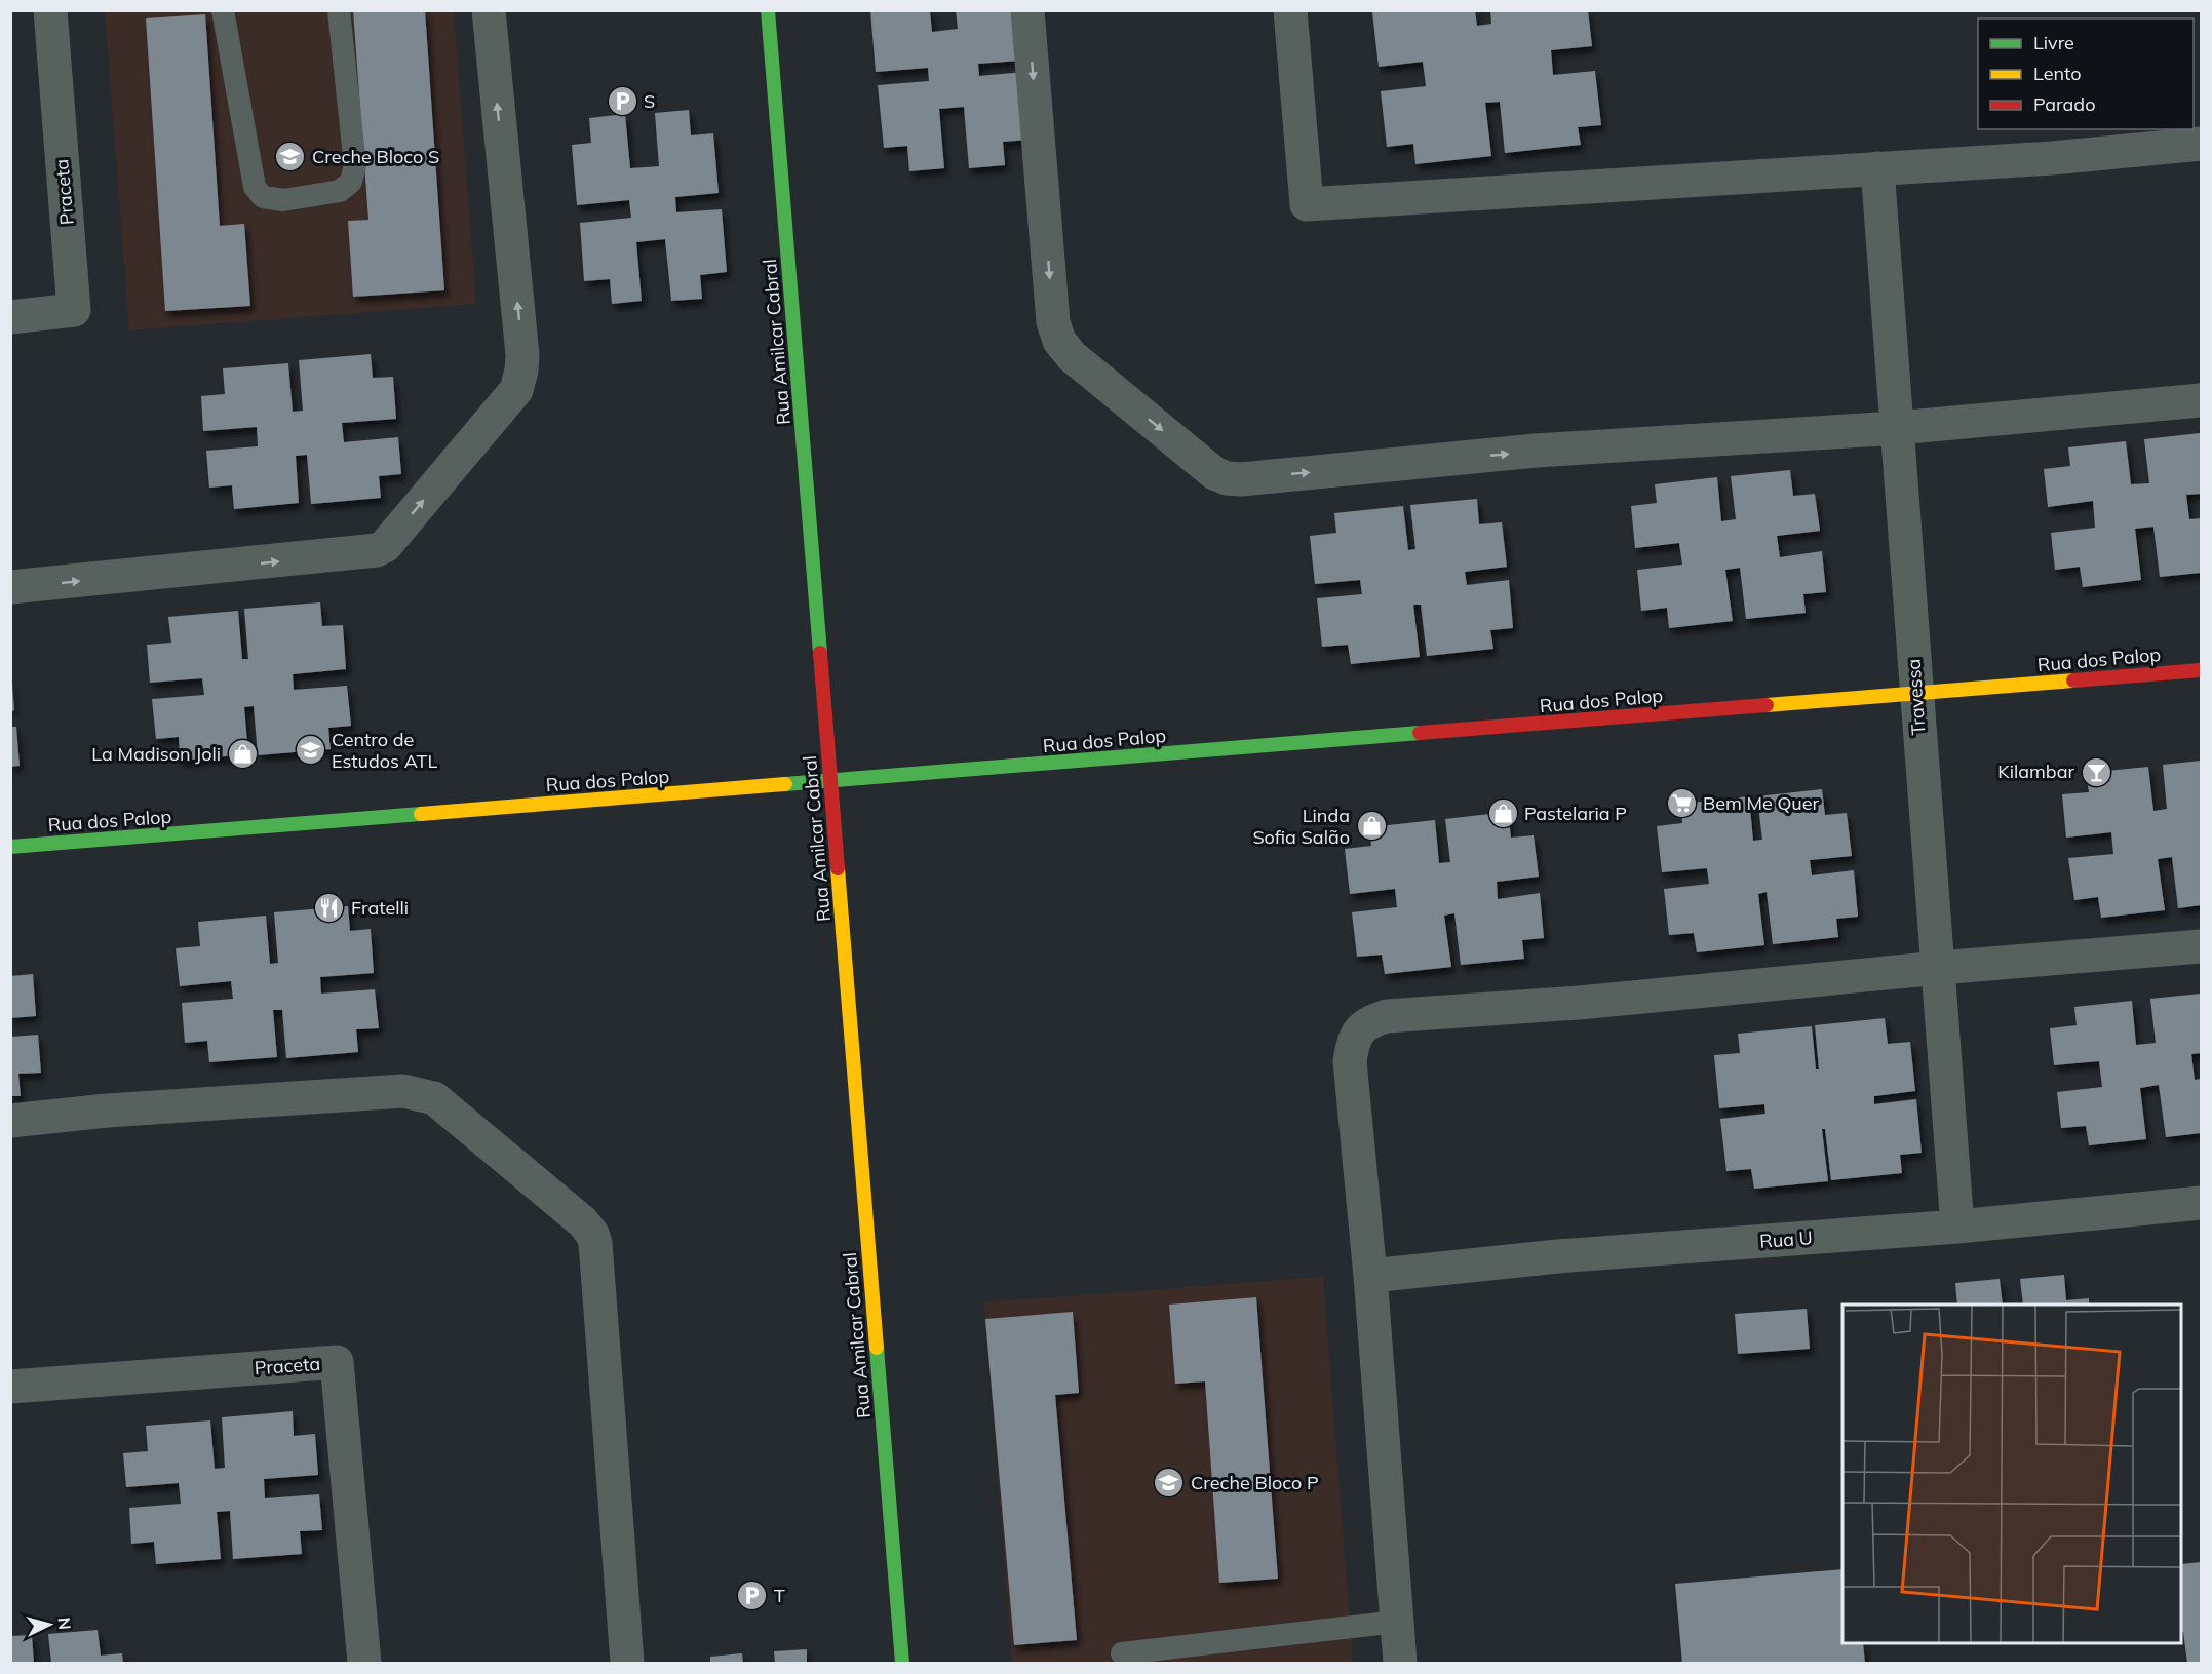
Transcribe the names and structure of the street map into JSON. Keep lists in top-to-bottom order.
{
  "streets": {
    "street": [
      "Praceta",
      "Rua Amilcar Cabral",
      "Rua dos Palop",
      "Travessa",
      "Rua U"
    ]
  },
  "crossings": [
    ["Rua Amilcar Cabral", "Rua dos Palop"],
    ["Rua dos Palop", "Travessa"],
    ["Travessa", "Rua U"]
  ],
  "places": {
    "parking": ["S", "T"],
    "school or university": ["Creche Bloco S", "Centro de Estudos ATL", "Creche Bloco P"],
    "shop": ["La Madison Joli", "Pastelaria P", "Linda Sofia Salão"],
    "bar": ["Kilambar"],
    "supermarket": ["Bem Me Quer"],
    "restaurant": ["Fratelli"]
  },
  "legend": ["Livre", "Lento", "Parado"],
  "north": "right"
}
